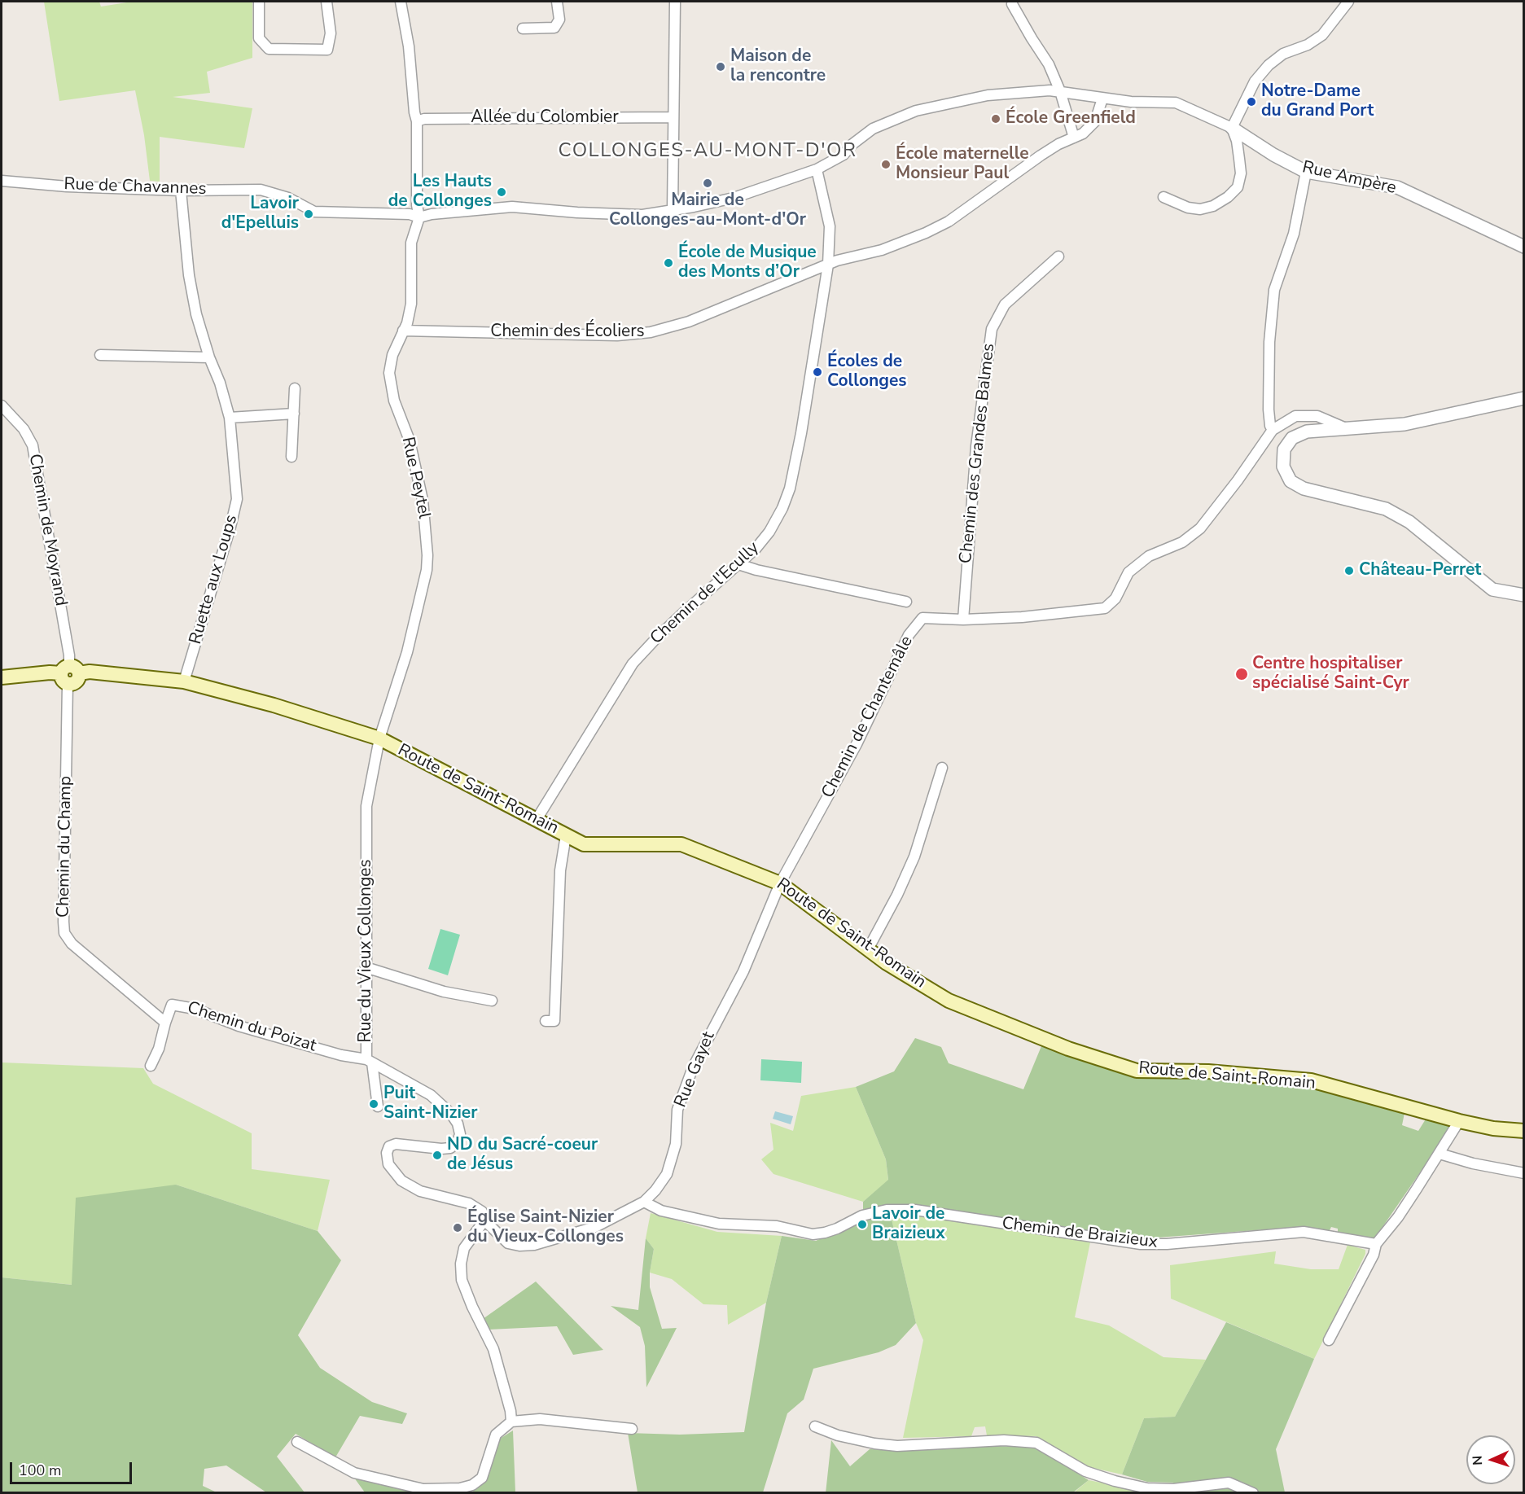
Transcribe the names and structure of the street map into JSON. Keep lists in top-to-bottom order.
{
  "streets": {
    "main road": ["Route de Saint-Romain"],
    "street": [
      "Allée du Colombier",
      "Rue Ampère",
      "Rue de Chavannes",
      "Chemin des Écoliers",
      "Chemin des Grandes Balmes",
      "Rue Peytel",
      "Chemin de Moyrand",
      "Ruette aux Loups",
      "Chemin de l'Ecully",
      "Chemin de Chantemâle",
      "Chemin du Champ",
      "Rue du Vieux Collonges",
      "Chemin du Poizat",
      "Rue Gayet",
      "Chemin de Braizieux"
    ]
  },
  "crossings": [
    ["Rue Ampère", "Rue de Chavannes"],
    ["Rue de Chavannes", "Chemin des Écoliers"],
    ["Rue de Chavannes", "Rue Peytel"],
    ["Rue de Chavannes", "Ruette aux Loups"],
    ["Rue de Chavannes", "Chemin de l'Ecully"],
    ["Chemin des Écoliers", "Rue Peytel"],
    ["Chemin des Écoliers", "Chemin de l'Ecully"],
    ["Chemin des Grandes Balmes", "Chemin de Chantemâle"],
    ["Rue Peytel", "Route de Saint-Romain"],
    ["Rue Peytel", "Rue du Vieux Collonges"],
    ["Chemin de Moyrand", "Route de Saint-Romain"],
    ["Chemin de Moyrand", "Chemin du Champ"],
    ["Ruette aux Loups", "Route de Saint-Romain"],
    ["Chemin de l'Ecully", "Route de Saint-Romain"],
    ["Chemin de Chantemâle", "Route de Saint-Romain"],
    ["Chemin de Chantemâle", "Rue Gayet"],
    ["Route de Saint-Romain", "Chemin du Champ"],
    ["Route de Saint-Romain", "Rue du Vieux Collonges"],
    ["Route de Saint-Romain", "Rue Gayet"],
    ["Chemin du Champ", "Chemin du Poizat"],
    ["Rue du Vieux Collonges", "Chemin du Poizat"],
    ["Rue du Vieux Collonges", "Rue Gayet"],
    ["Rue Gayet", "Chemin de Braizieux"]
  ],
  "districts": ["COLLONGES-AU-MONT-D'OR"],
  "places": [
    "Maison de la rencontre",
    "Notre-Dame du Grand Port",
    "École Greenfield",
    "École maternelle Monsieur Paul",
    "Mairie de Collonges-au-Mont-d'Or",
    "Les Hauts de Collonges",
    "Lavoir d'Epelluis",
    "École de Musique des Monts d’Or",
    "Écoles de Collonges",
    "Château-Perret",
    "Centre hospitaliser spécialisé Saint-Cyr",
    "Puit Saint-Nizier",
    "ND du Sacré-coeur de Jésus",
    "Lavoir de Braizieux",
    "Église Saint-Nizier du Vieux-Collonges"
  ],
  "scale_bar": "100 m",
  "north": "left"
}
